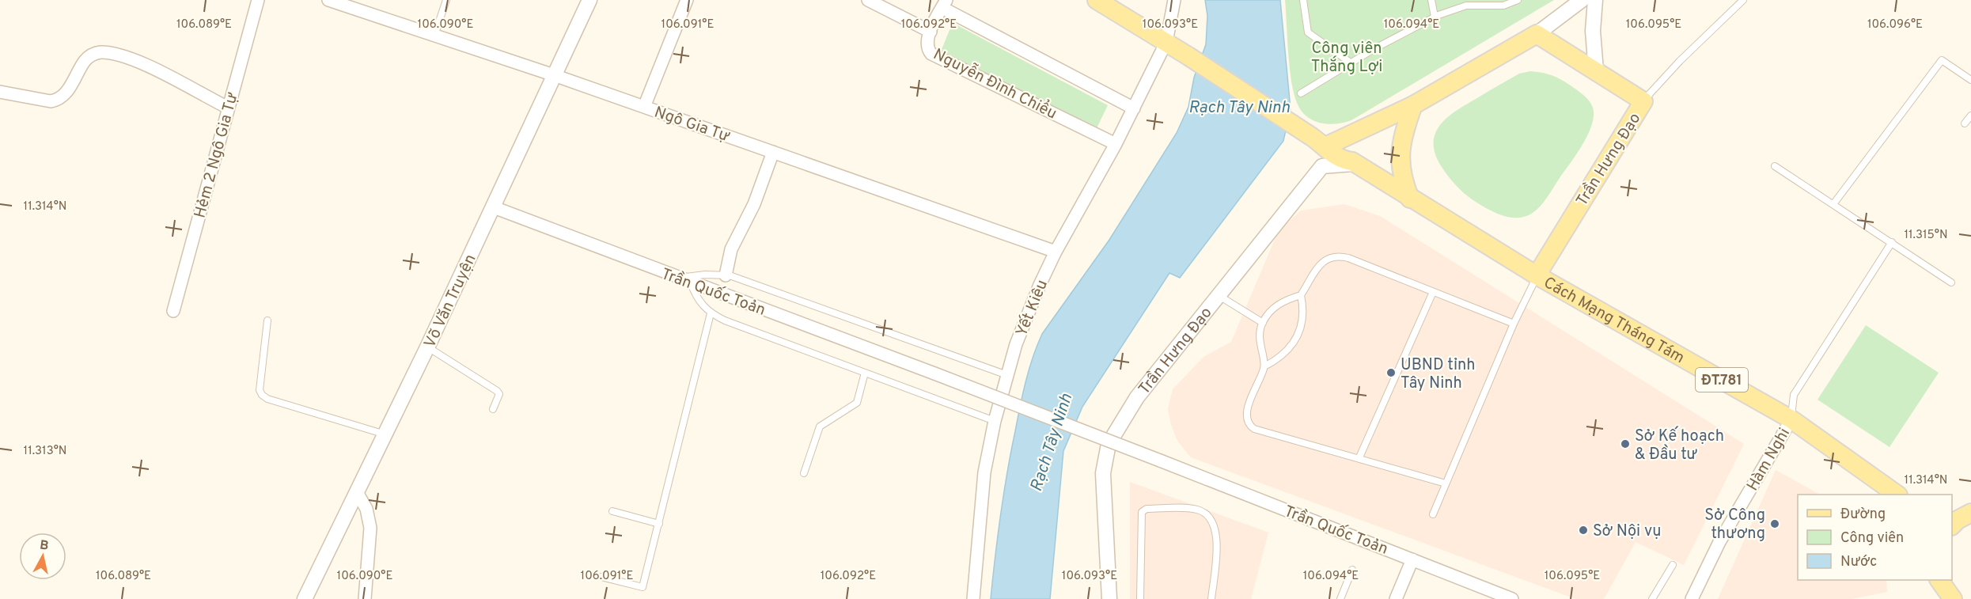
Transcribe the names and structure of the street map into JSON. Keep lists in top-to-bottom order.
{
  "streets": {
    "main road": ["Trần Hưng Đạo", "Cách Mạng Tháng Tám", "ĐT.781"],
    "street": [
      "Nguyễn Đình Chiểu",
      "Ngô Gia Tự",
      "Hẻm 2 Ngô Gia Tự",
      "Trần Quốc Toản",
      "Võ Văn Truyện",
      "Yết Kiêu",
      "Hàm Nghi"
    ]
  },
  "crossings": [
    ["Nguyễn Đình Chiểu", "Yết Kiêu"],
    ["Ngô Gia Tự", "Võ Văn Truyện"],
    ["Ngô Gia Tự", "Yết Kiêu"],
    ["Trần Hưng Đạo", "Cách Mạng Tháng Tám"],
    ["Trần Quốc Toản", "Võ Văn Truyện"],
    ["Yết Kiêu", "Cách Mạng Tháng Tám"],
    ["Cách Mạng Tháng Tám", "Hàm Nghi"]
  ],
  "water": ["Rạch Tây Ninh"],
  "parks": ["Công viên Thắng Lợi"],
  "places": [
    "UBND tỉnh Tây Ninh",
    "Sở Kế hoạch & Đầu tư",
    "Sở Công thương",
    "Sở Nội vụ"
  ],
  "legend": ["Đường", "Công viên", "Nước"],
  "north": "top",
  "coordinates": [
    "106.089°E",
    "106.090°E",
    "106.091°E",
    "106.092°E",
    "106.093°E",
    "106.094°E",
    "106.095°E",
    "106.096°E",
    "11.314°N",
    "11.315°N",
    "11.313°N"
  ]
}
